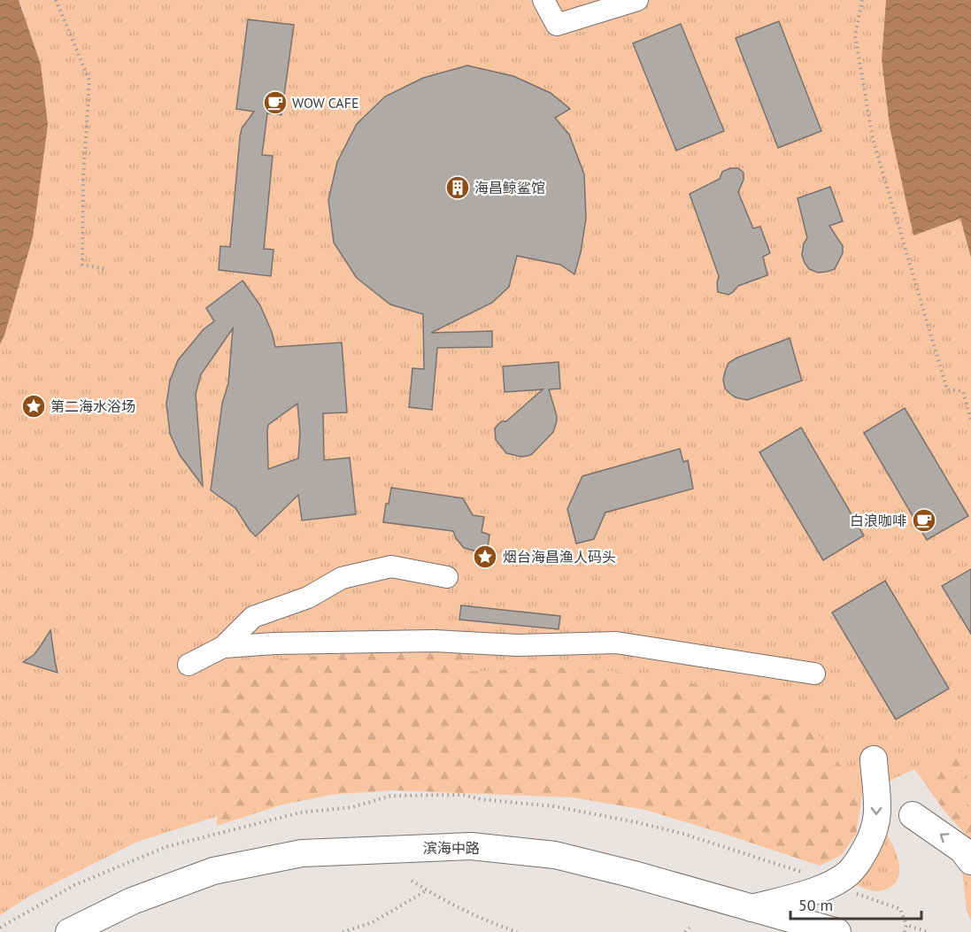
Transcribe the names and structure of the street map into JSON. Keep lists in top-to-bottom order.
{
  "streets": {
    "main road": ["滨海中路"]
  },
  "places": {
    "cafe": ["WOW CAFE", "白浪咖啡"],
    "building": ["海昌鲸鲨馆"],
    "place": ["第二海水浴场", "烟台海昌渔人码头"]
  },
  "scale_bar": "50 m"
}
